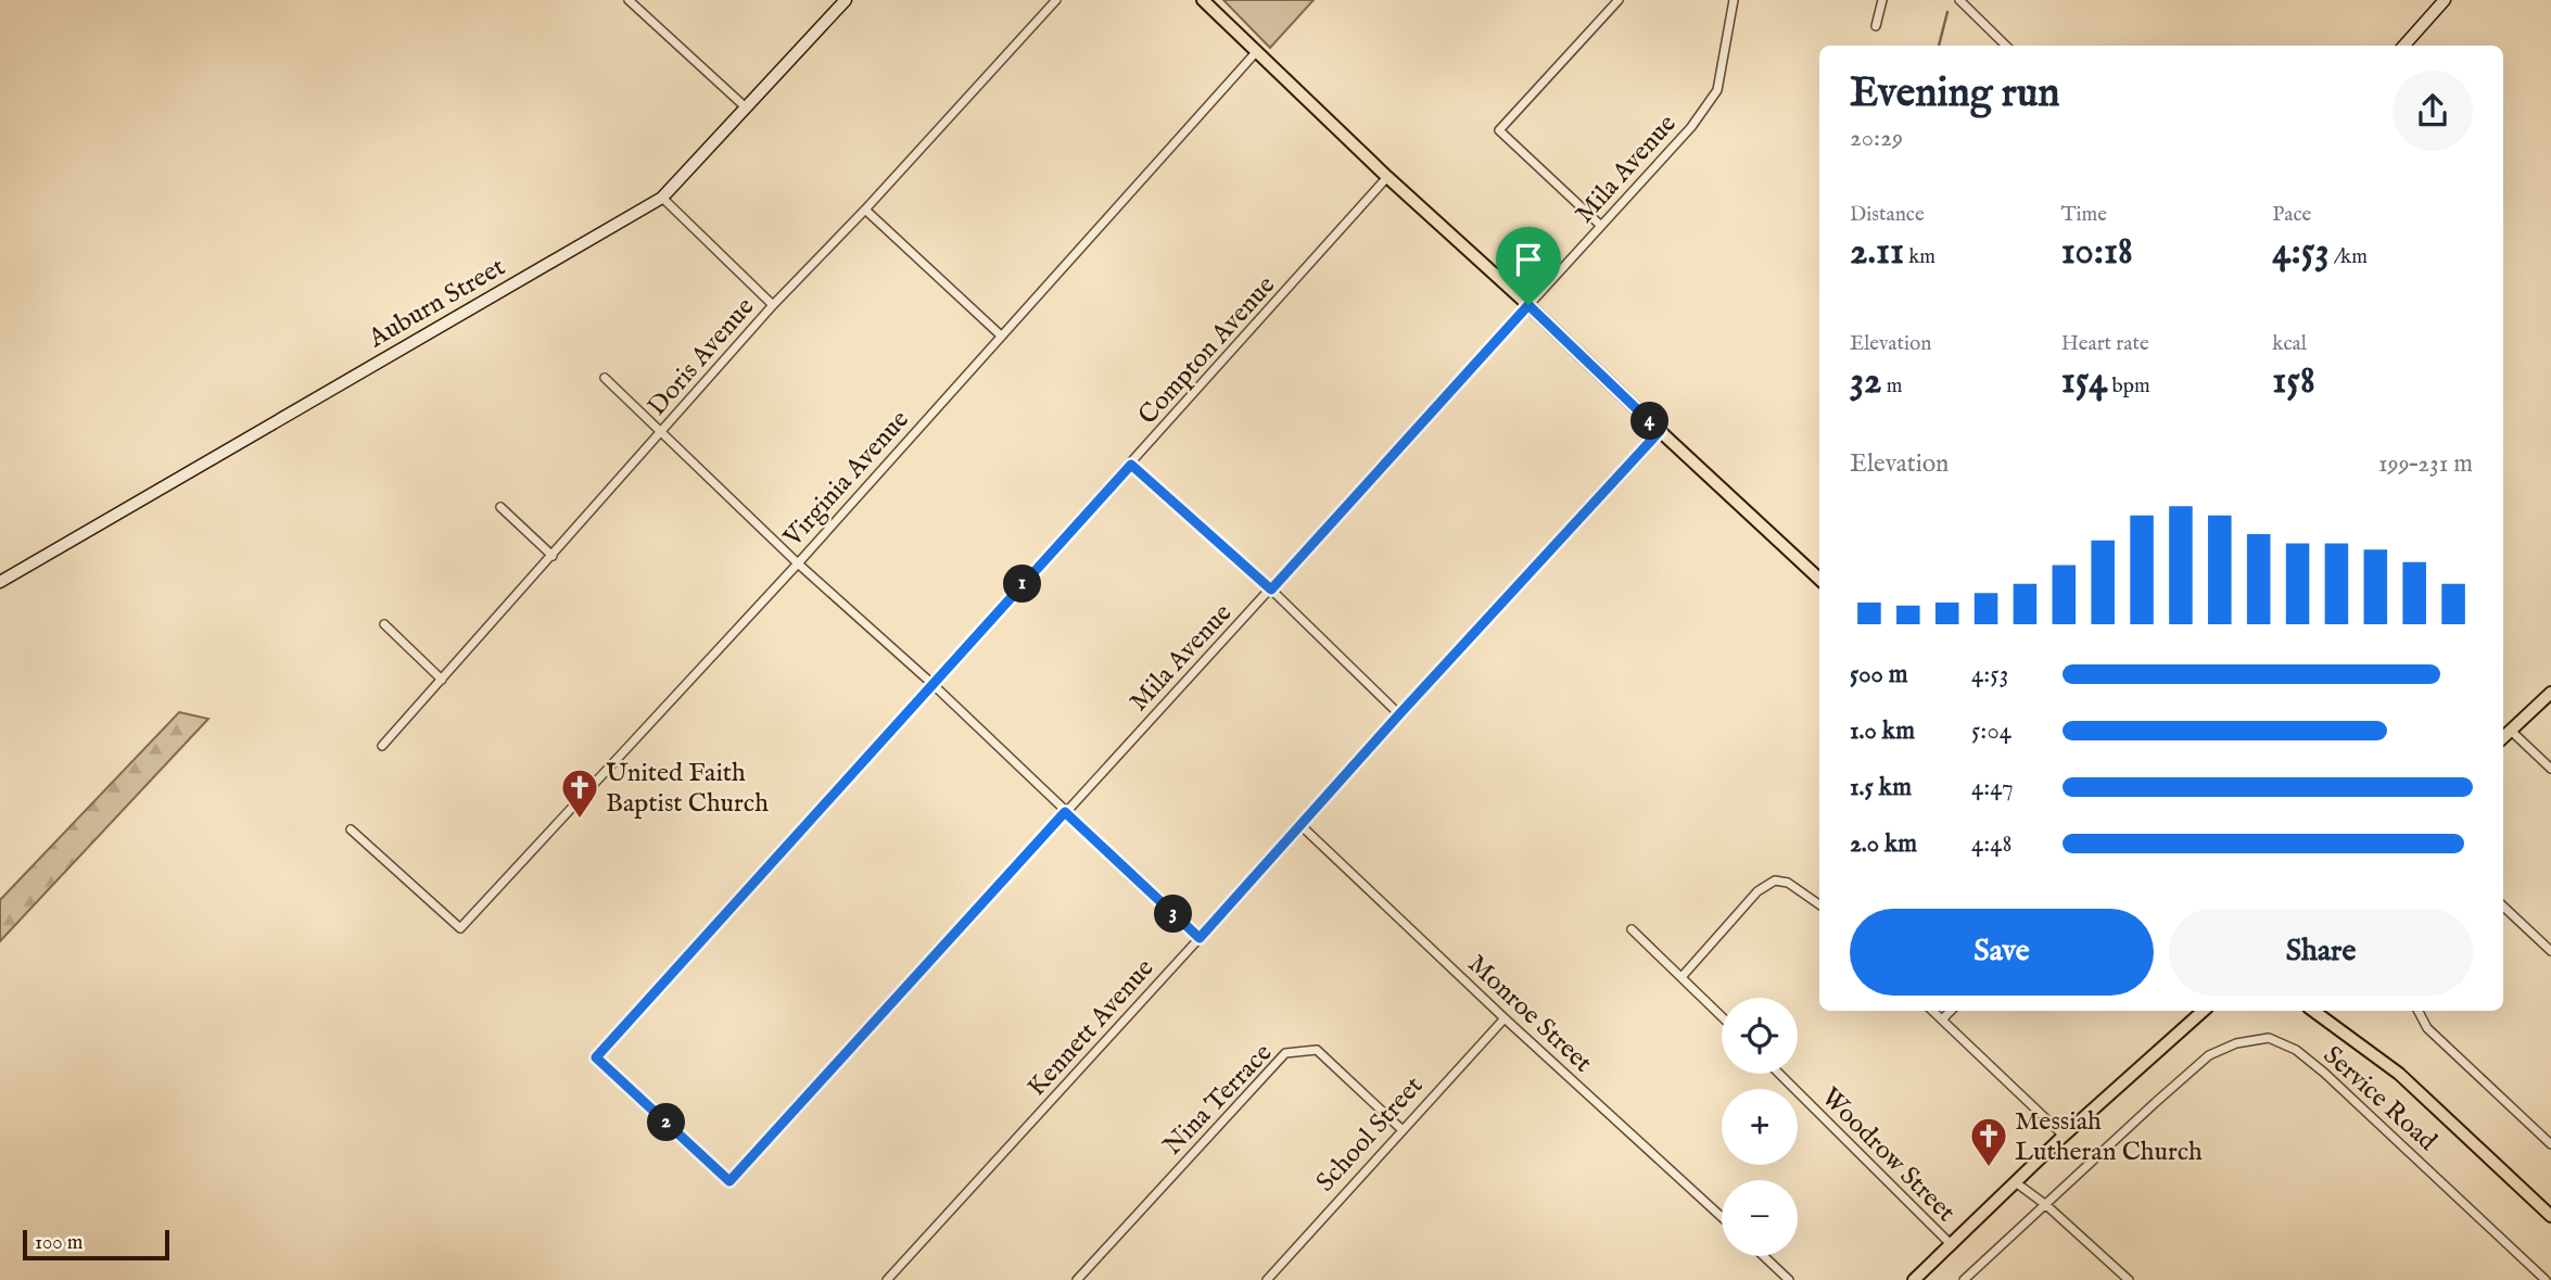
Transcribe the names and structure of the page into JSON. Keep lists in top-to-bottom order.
{
  "streets": {
    "main road": ["Auburn Street"],
    "street": [
      "Mila Avenue",
      "Compton Avenue",
      "Doris Avenue",
      "Virginia Avenue",
      "Monroe Street",
      "Kennett Avenue",
      "Service Road",
      "Nina Terrace",
      "School Street",
      "Woodrow Street"
    ]
  },
  "crossings": [
    ["Mila Avenue", "Compton Avenue"],
    ["Monroe Street", "Kennett Avenue"],
    ["Monroe Street", "School Street"],
    ["Nina Terrace", "School Street"]
  ],
  "places": {
    "church": ["United Faith Baptist Church", "Messiah Lutheran Church"]
  },
  "scale_bar": "100 m",
  "page": {
    "heading": ["Evening run", "20:29"],
    "stats": [
      ["Distance", "2.11 km"],
      ["Time", "10:18"],
      ["Pace", "4:53 /km"],
      ["Elevation", "32 m"],
      ["Heart rate", "154 bpm"],
      ["kcal", "158"]
    ],
    "pins": [
      "4",
      "1",
      "3",
      "2"
    ],
    "chart": ["Elevation", "199–231 m"],
    "list": [
      {
        "name": "500 m",
        "note": "4:53"
      },
      {
        "name": "1.0 km",
        "note": "5:04"
      },
      {
        "name": "1.5 km",
        "note": "4:47"
      },
      {
        "name": "2.0 km",
        "note": "4:48"
      }
    ],
    "buttons": ["Save", "Share"],
    "map_buttons": ["+", "−"],
    "scale": "100 m"
  }
}
